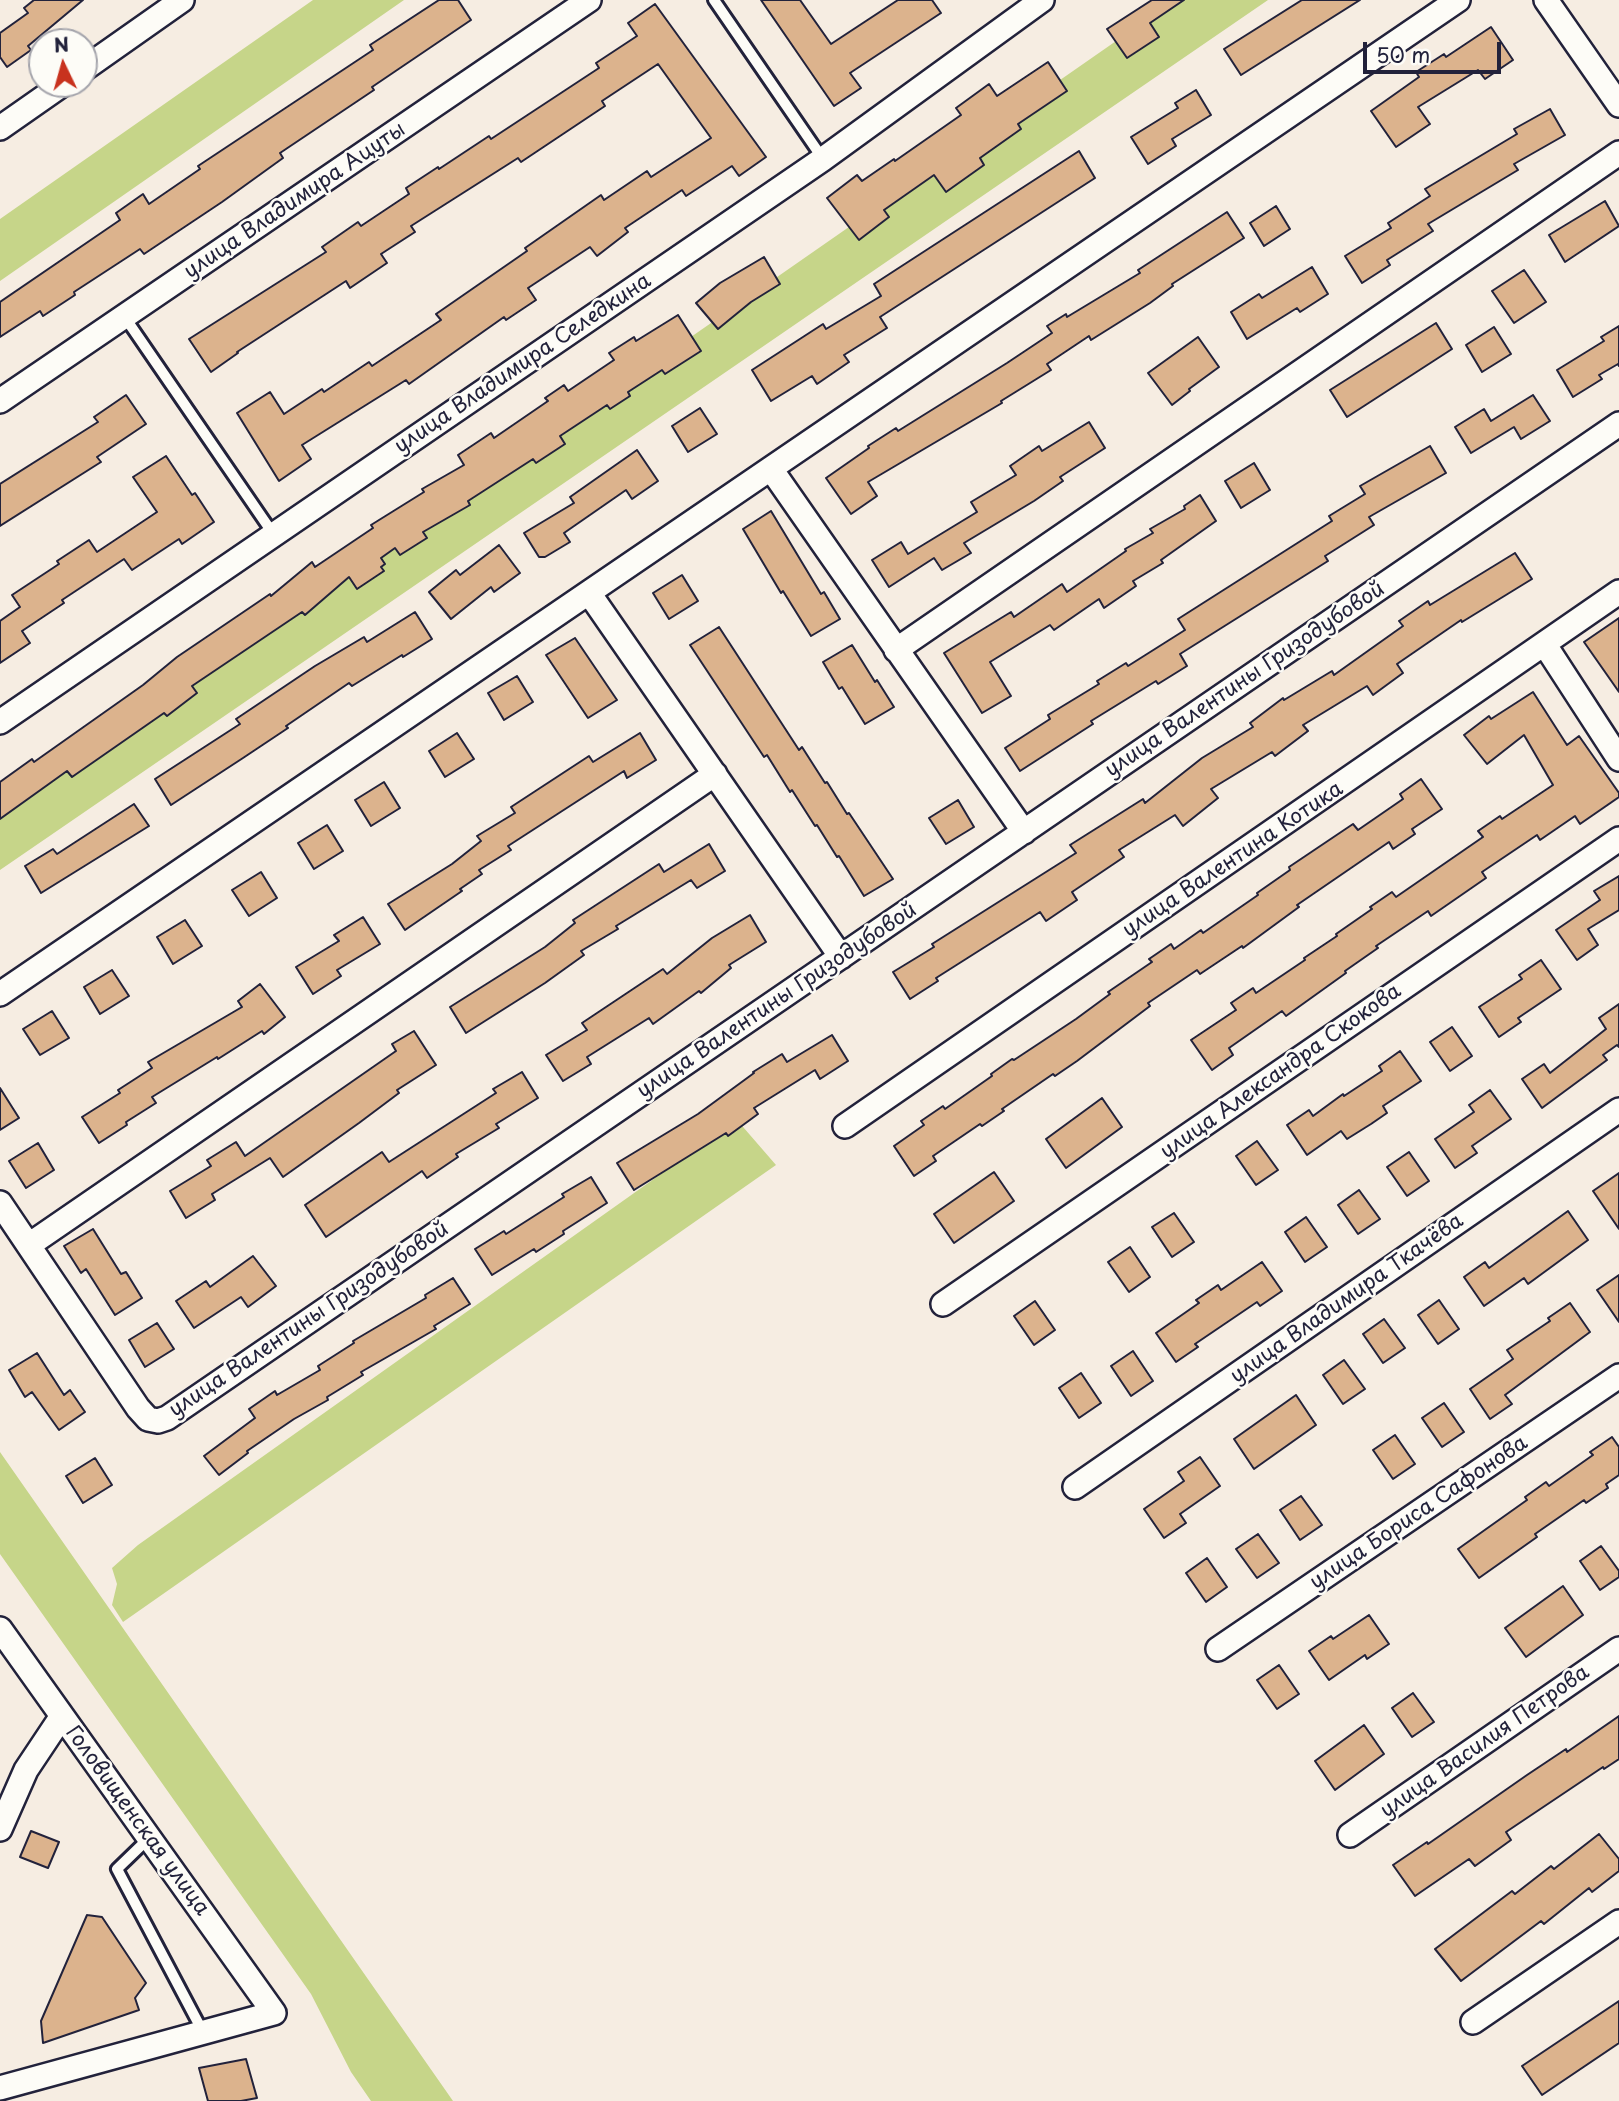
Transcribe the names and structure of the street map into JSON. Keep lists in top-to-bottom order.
{
  "streets": {
    "street": [
      "улица Владимира Ацуты",
      "улица Владимира Селедкина",
      "улица Валентины Гризодубовой",
      "улица Валентина Котика",
      "улица Александра Скокова",
      "улица Владимира Ткачёва",
      "улица Бориса Сафонова",
      "улица Василия Петрова",
      "Головищенская улица"
    ]
  },
  "scale_bar": "50 m",
  "north": "top"
}
